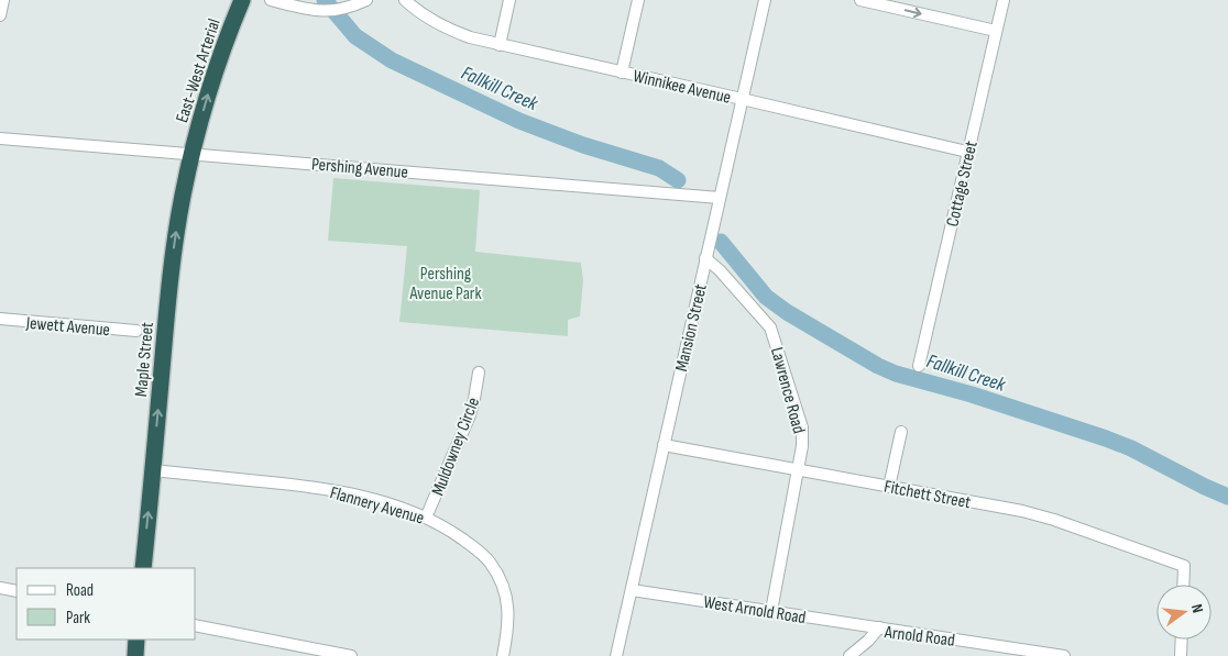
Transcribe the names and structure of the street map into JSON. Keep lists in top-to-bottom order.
{
  "streets": {
    "highway": ["East-West Arterial", "Maple Street"],
    "street": [
      "Winnikee Avenue",
      "Pershing Avenue",
      "Cottage Street",
      "Jewett Avenue",
      "Mansion Street",
      "Lawrence Road",
      "Muldowney Circle",
      "Fitchett Street",
      "Flannery Avenue",
      "West Arnold Road",
      "Arnold Road"
    ]
  },
  "crossings": [
    ["East-West Arterial", "Pershing Avenue"],
    ["East-West Arterial", "Maple Street"],
    ["Winnikee Avenue", "Cottage Street"],
    ["Winnikee Avenue", "Mansion Street"],
    ["Pershing Avenue", "Mansion Street"],
    ["Pershing Avenue", "Maple Street"],
    ["Mansion Street", "Lawrence Road"],
    ["Mansion Street", "Fitchett Street"],
    ["Mansion Street", "West Arnold Road"],
    ["Maple Street", "Flannery Avenue"],
    ["Lawrence Road", "Fitchett Street"],
    ["Lawrence Road", "West Arnold Road"],
    ["Muldowney Circle", "Flannery Avenue"],
    ["West Arnold Road", "Arnold Road"]
  ],
  "one_way": ["East-West Arterial", "Maple Street"],
  "water": ["Fallkill Creek"],
  "parks": ["Pershing Avenue Park"],
  "legend": ["Road", "Park"],
  "north": "right"
}
